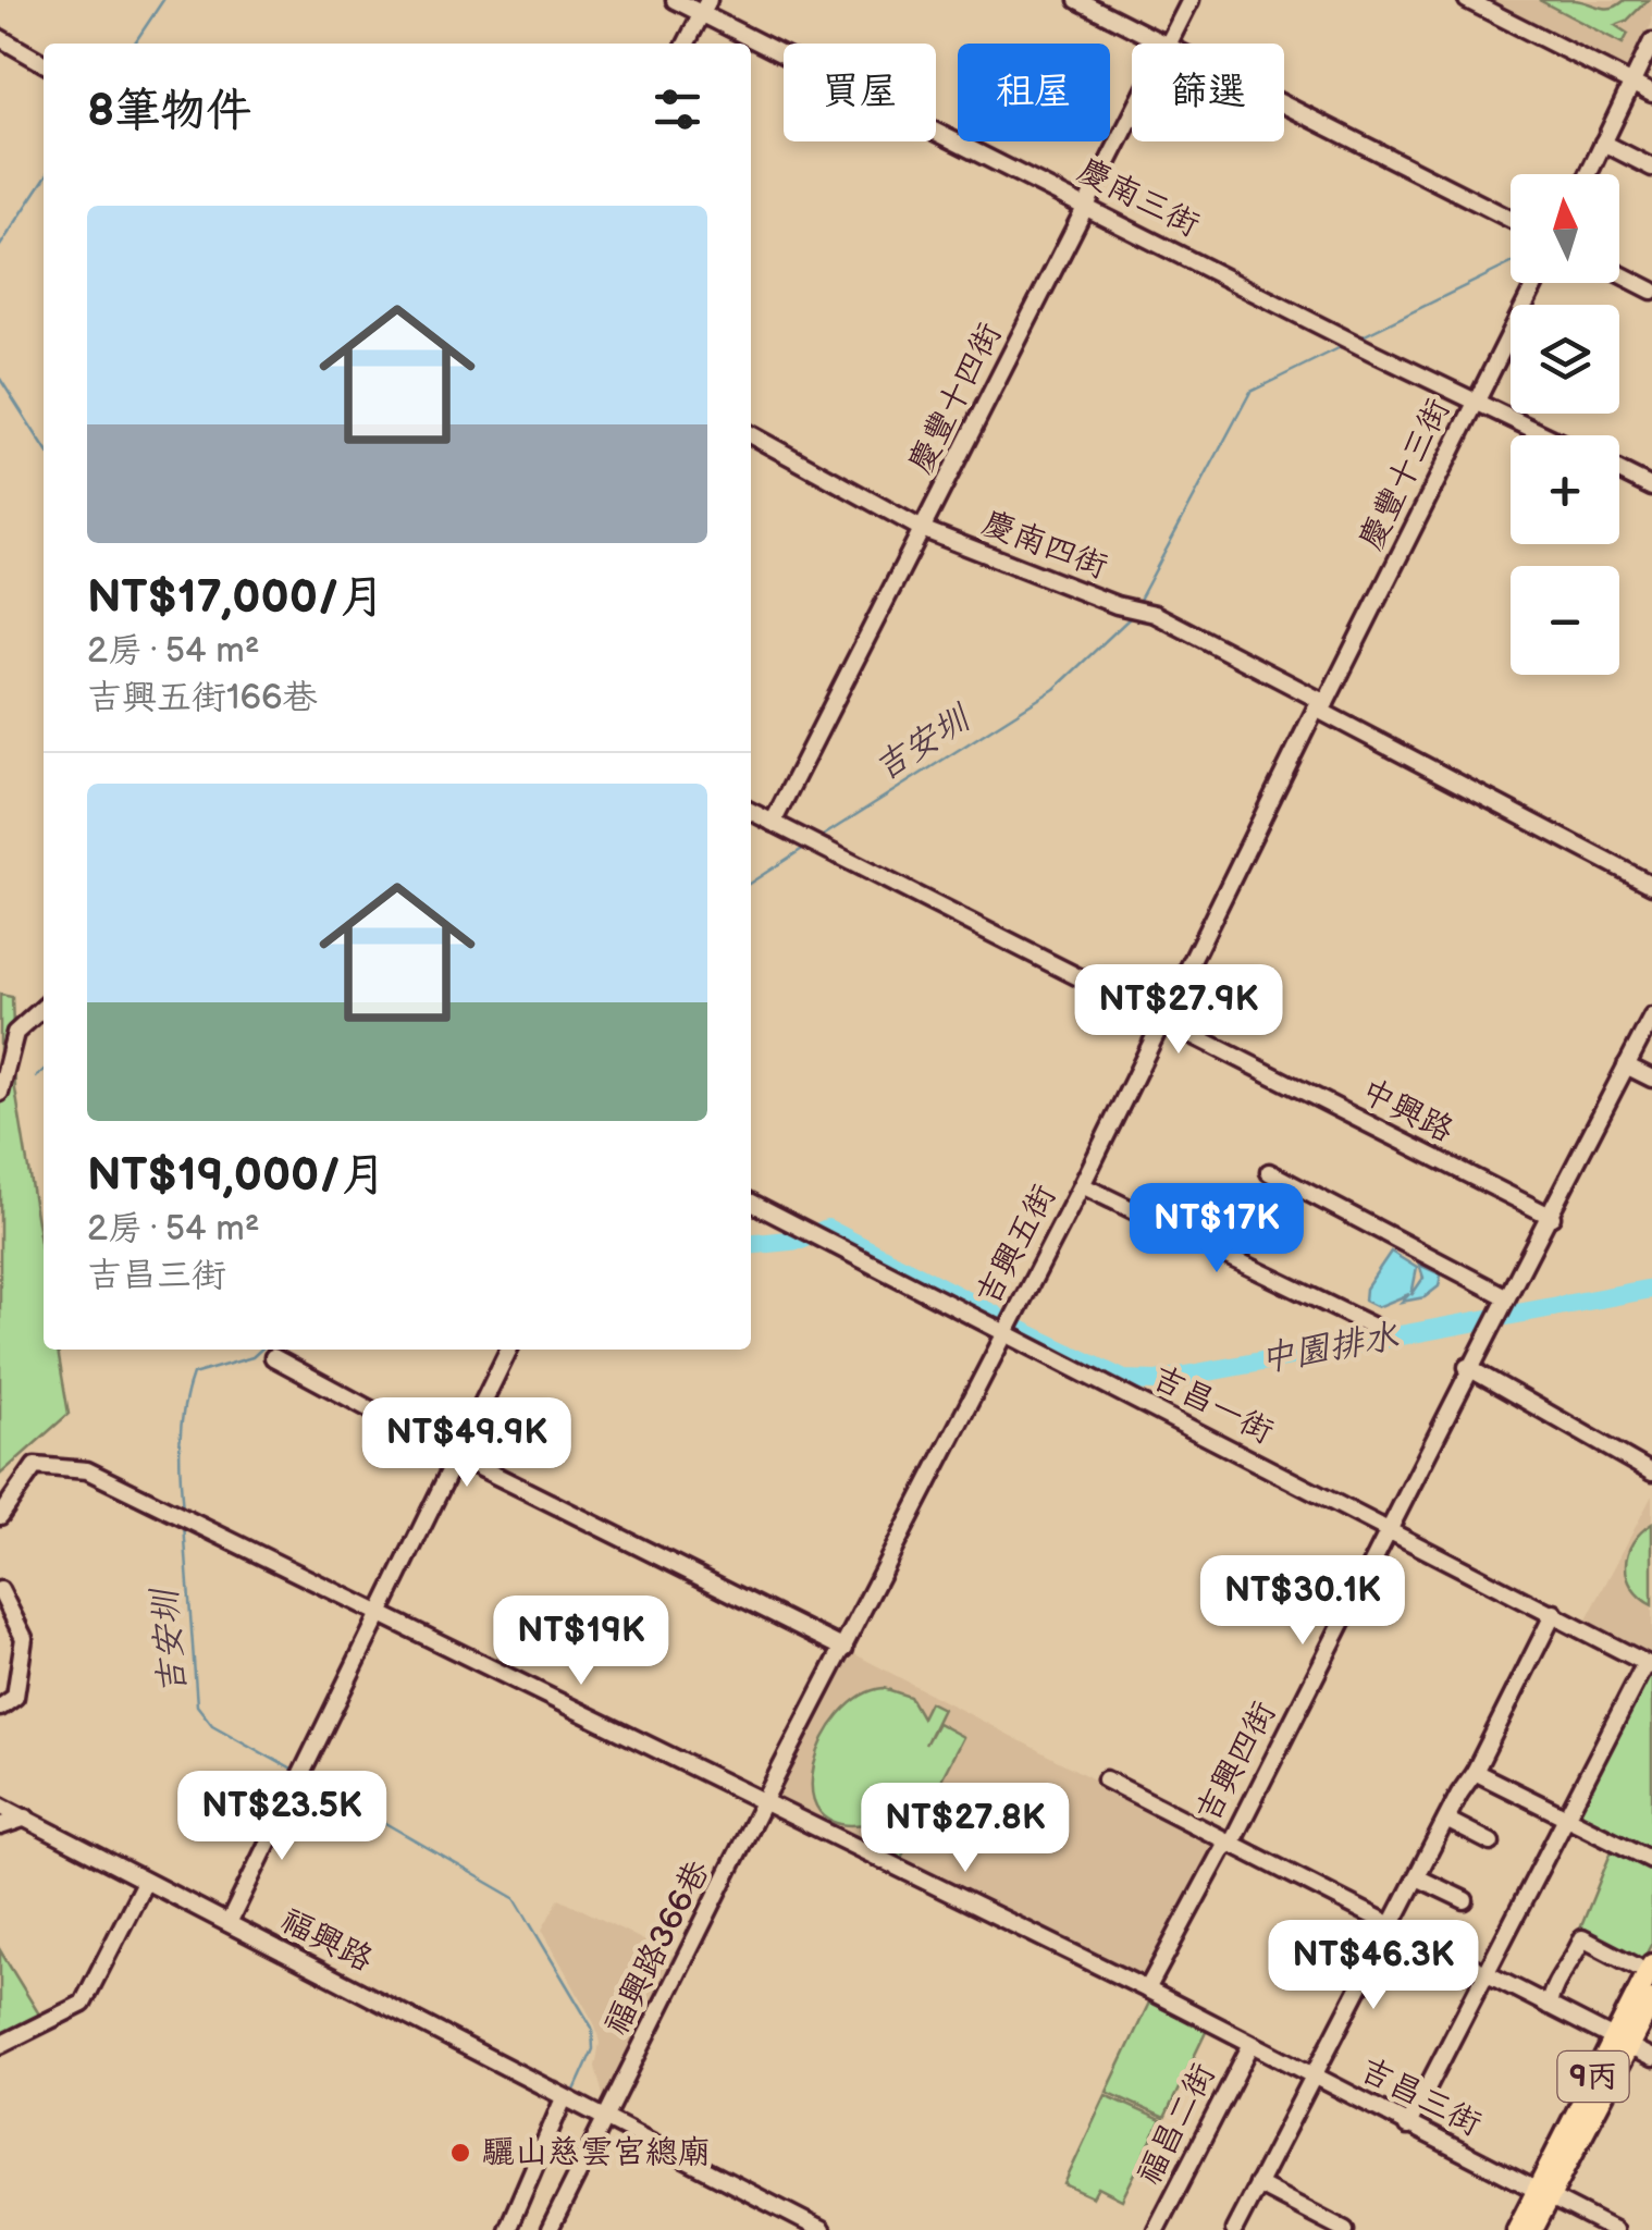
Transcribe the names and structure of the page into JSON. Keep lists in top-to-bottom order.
{
  "streets": {
    "main road": ["9丙"],
    "street": [
      "慶南三街",
      "慶豐十四街",
      "慶豐十三街",
      "慶南四街",
      "中興路",
      "吉興五街",
      "吉昌一街",
      "吉興四街",
      "福興路",
      "福興路366巷",
      "吉昌三街",
      "福昌二街"
    ]
  },
  "crossings": [
    ["慶南三街", "慶豐十四街"],
    ["慶南三街", "慶豐十三街"],
    ["慶豐十四街", "慶南四街"],
    ["慶豐十四街", "中興路"],
    ["慶豐十三街", "慶南四街"],
    ["慶豐十三街", "吉興五街"],
    ["慶南四街", "吉興五街"],
    ["中興路", "吉興五街"],
    ["吉興五街", "吉昌一街"],
    ["吉興五街", "福興路366巷"],
    ["吉興五街", "吉昌三街"],
    ["吉昌一街", "吉興四街"],
    ["吉興四街", "吉昌三街"],
    ["福興路", "福興路366巷"],
    ["福興路366巷", "吉昌三街"],
    ["9丙", "吉昌三街"],
    ["吉昌三街", "福昌二街"]
  ],
  "water": ["吉安圳", "中園排水"],
  "places": ["驪山慈雲宮總廟"],
  "north": "top",
  "page": {
    "chip": ["買屋", "租屋", "篩選"],
    "heading": "8筆物件",
    "map_buttons": ["+", "−"],
    "list": [
      {
        "name": "NT$17,000/月",
        "note": "2房 · 54 m² · 吉興五街166巷"
      },
      {
        "name": "NT$19,000/月",
        "note": "2房 · 54 m² · 吉昌三街"
      }
    ],
    "price": [
      "NT$27.9K",
      "NT$17K",
      "NT$49.9K",
      "NT$30.1K",
      "NT$19K",
      "NT$23.5K",
      "NT$27.8K",
      "NT$46.3K"
    ]
  }
}
